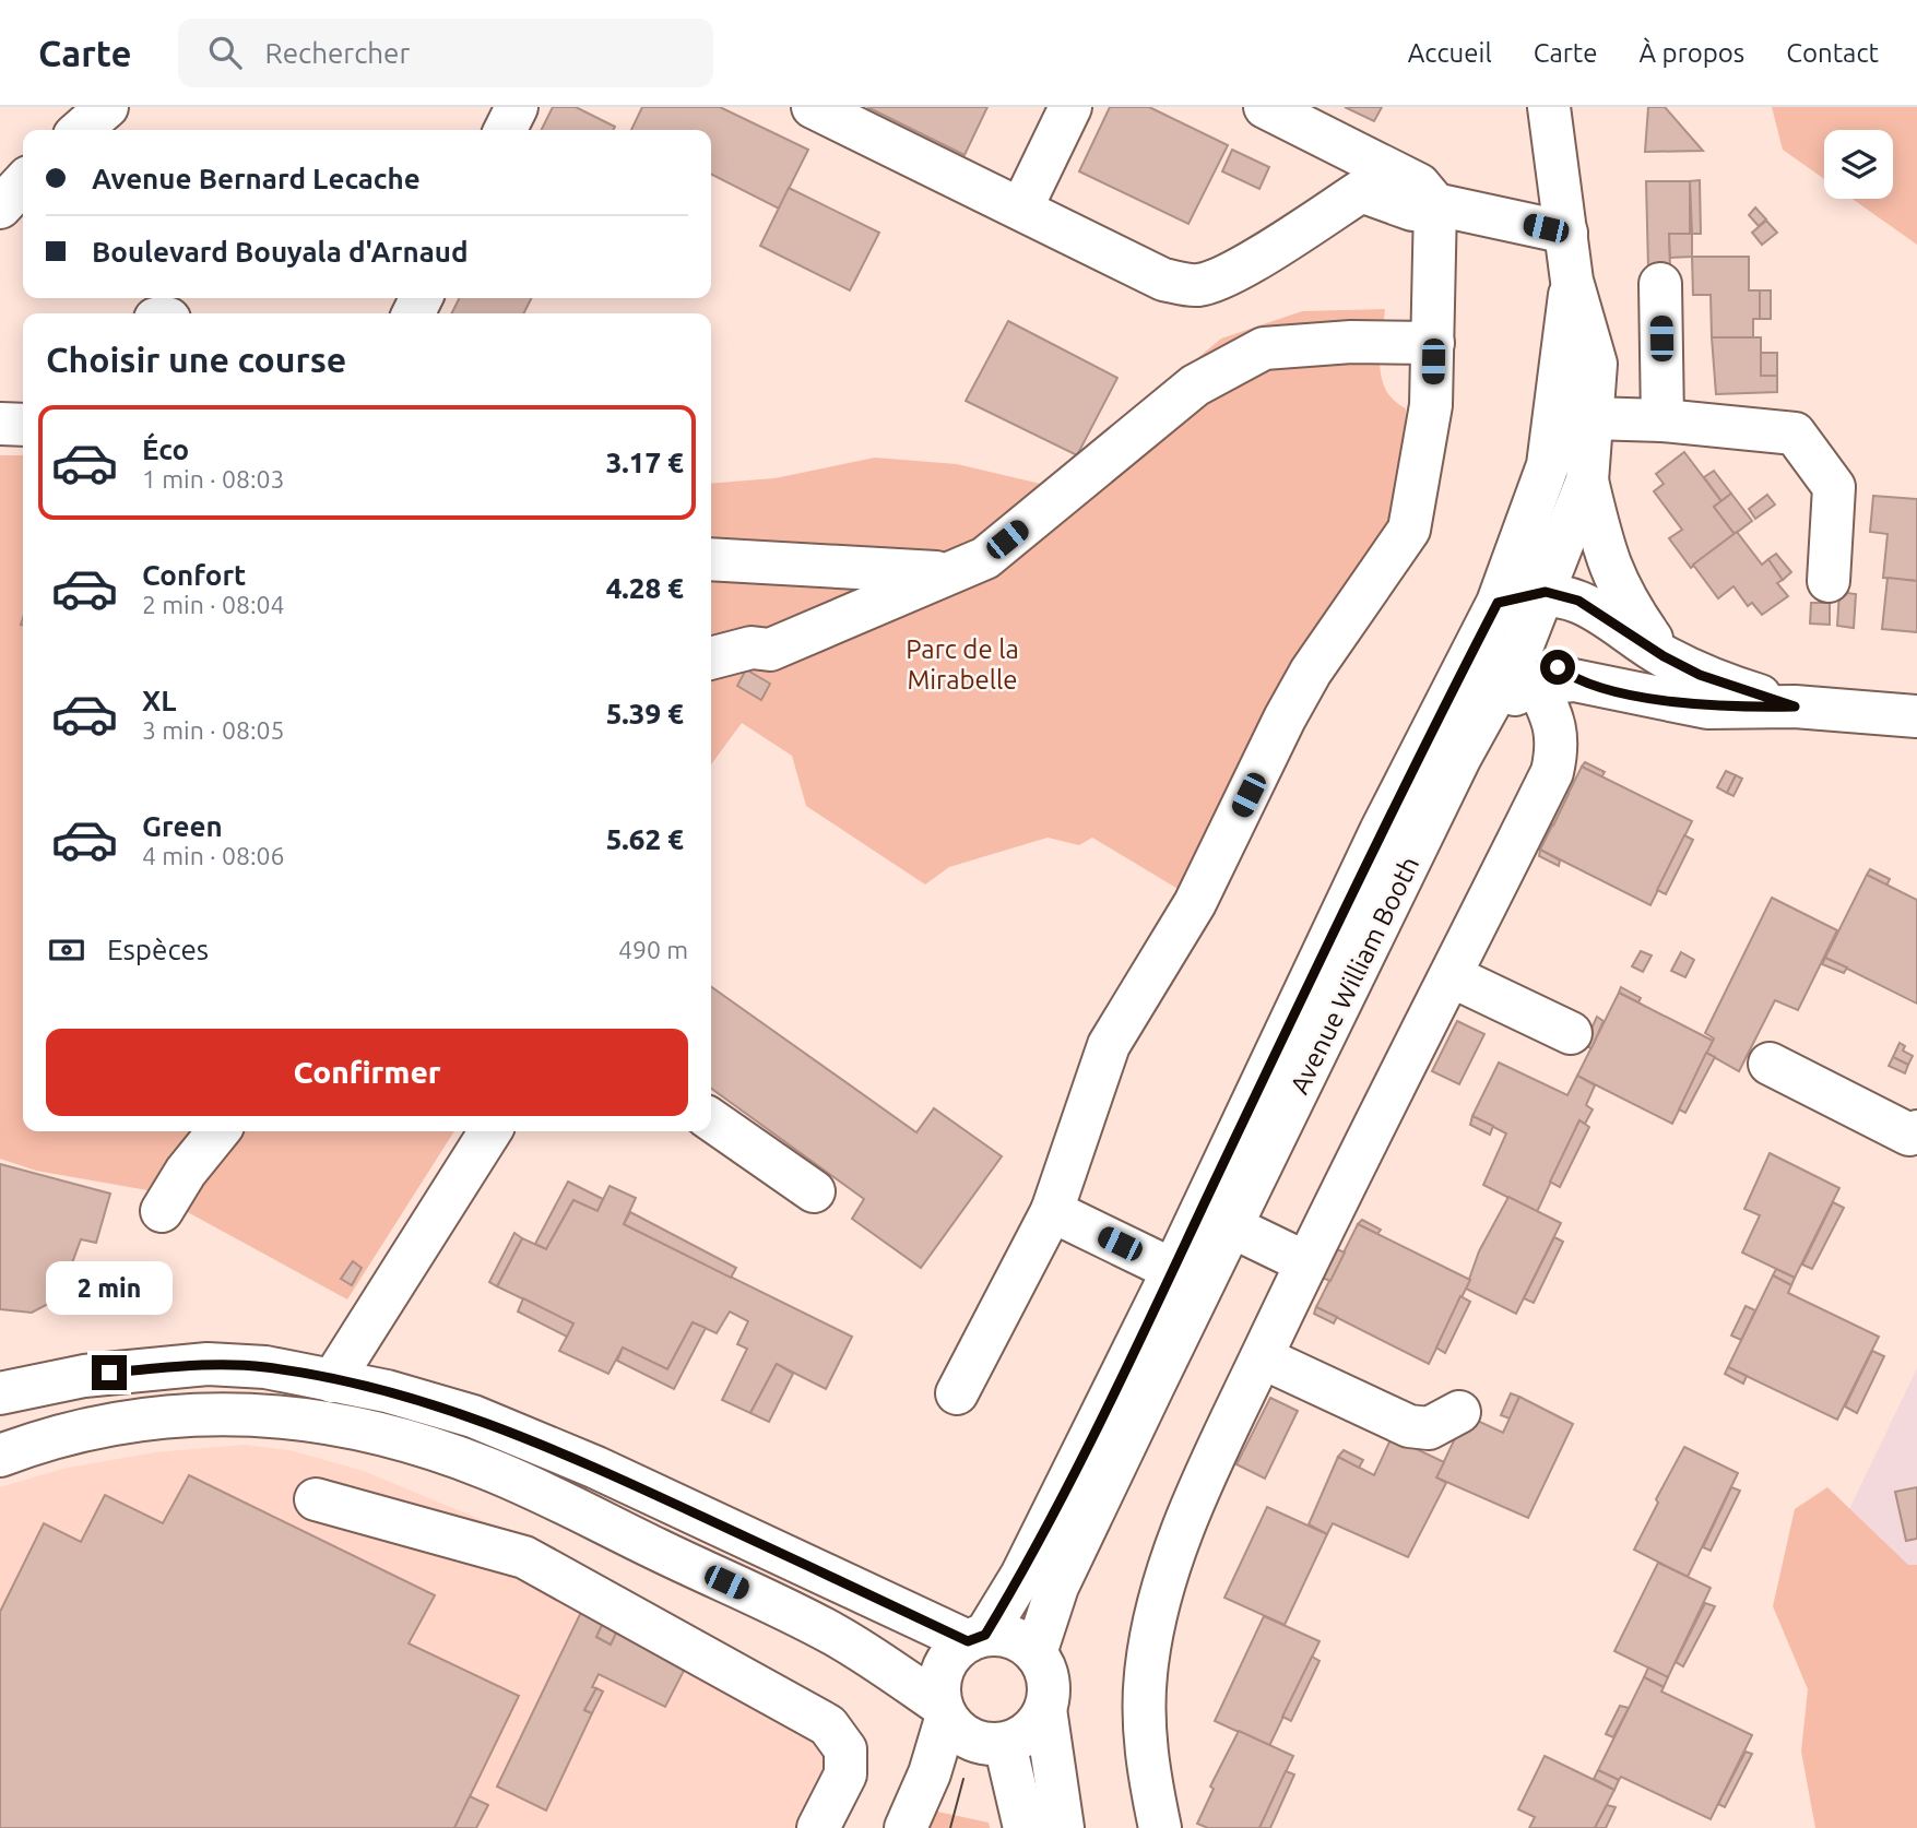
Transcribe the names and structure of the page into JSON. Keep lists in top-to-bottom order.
{
  "streets": {
    "street": ["Avenue William Booth"]
  },
  "parks": ["Parc de la Mirabelle"],
  "page": {
    "header": "Carte",
    "search": "Rechercher",
    "nav": [
      "Accueil",
      "Carte",
      "À propos",
      "Contact"
    ],
    "banner": ["Avenue Bernard Lecache", "Boulevard Bouyala d'Arnaud"],
    "heading": "Choisir une course",
    "list": [
      {
        "name": "Éco",
        "note": "1 min · 08:03",
        "value": "3.17 €"
      },
      {
        "name": "Confort",
        "note": "2 min · 08:04",
        "value": "4.28 €"
      },
      {
        "name": "XL",
        "note": "3 min · 08:05",
        "value": "5.39 €"
      },
      {
        "name": "Green",
        "note": "4 min · 08:06",
        "value": "5.62 €"
      }
    ],
    "pay": ["Espèces", "490 m"],
    "buttons": "Confirmer",
    "bubble": "2 min"
  }
}
